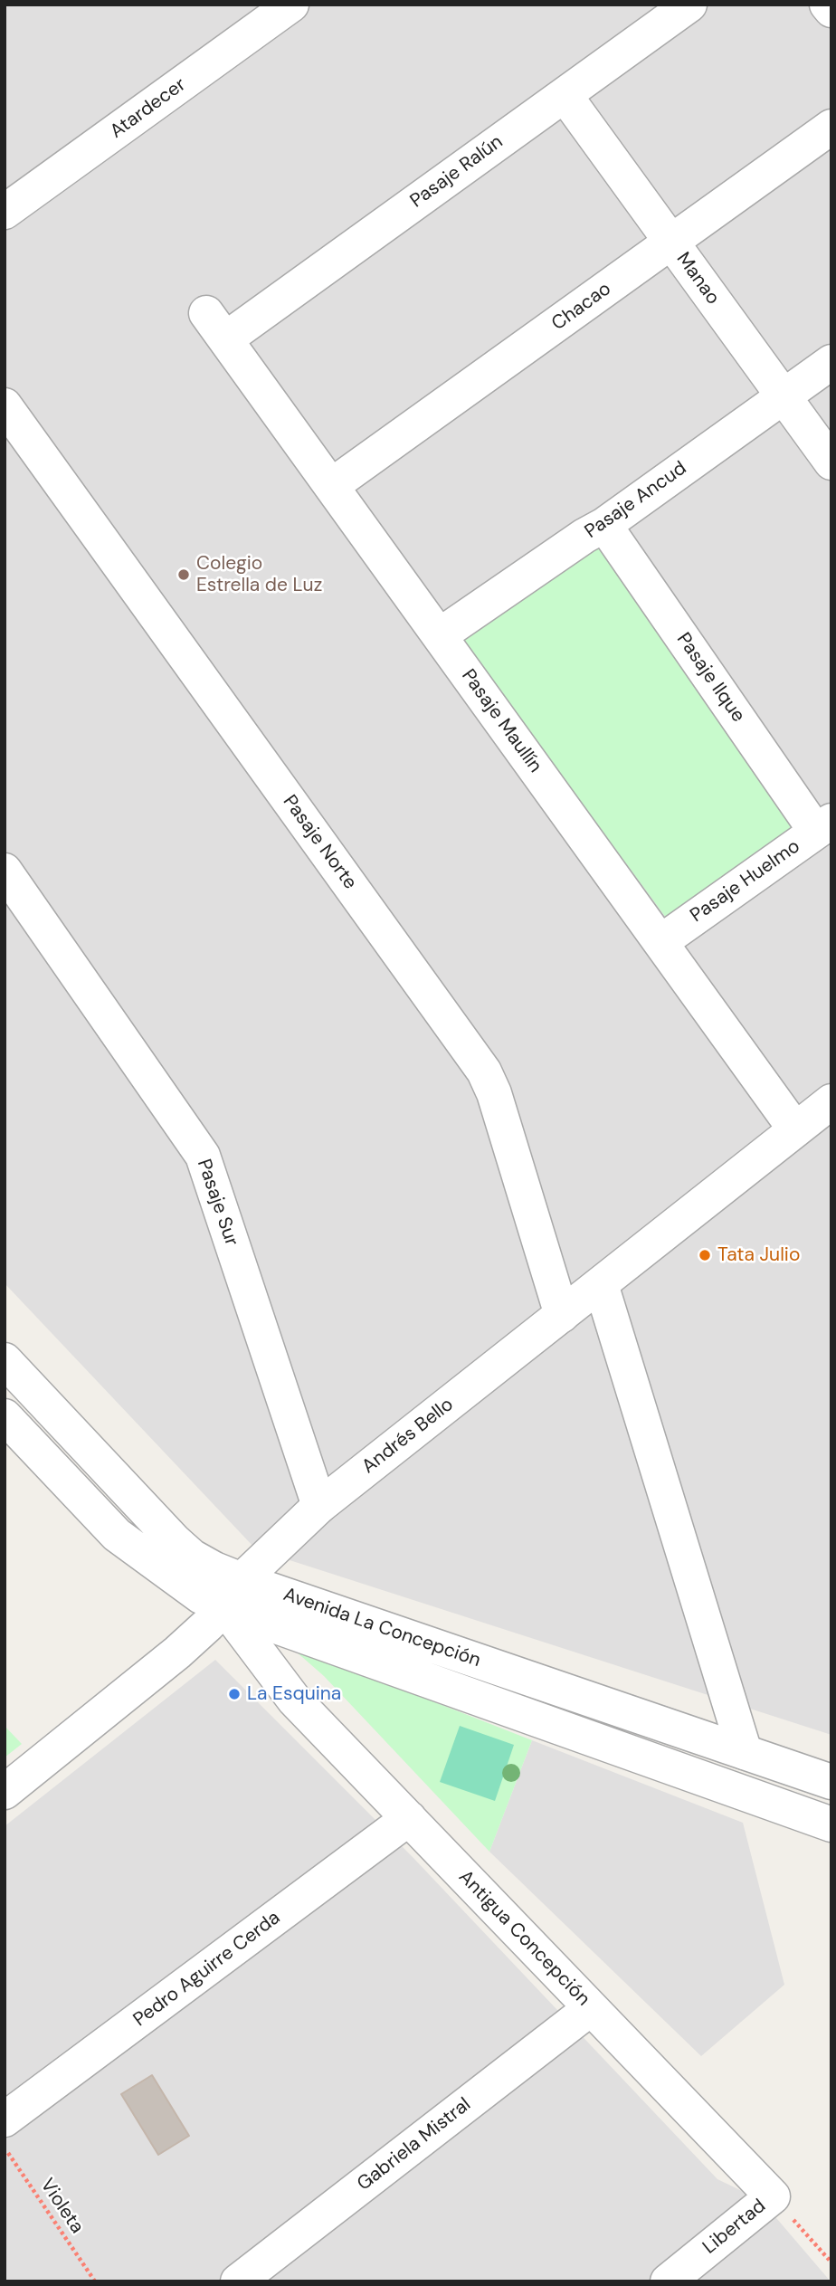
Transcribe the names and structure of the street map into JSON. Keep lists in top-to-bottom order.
{
  "streets": {
    "street": [
      "Atardecer",
      "Pasaje Ralún",
      "Manao",
      "Chacao",
      "Pasaje Ancud",
      "Pasaje Ilque",
      "Pasaje Maullín",
      "Pasaje Norte",
      "Pasaje Huelmo",
      "Pasaje Sur",
      "Andrés Bello",
      "Avenida La Concepción",
      "Antigua Concepción",
      "Pedro Aguirre Cerda",
      "Gabriela Mistral",
      "Libertad"
    ],
    "path": ["Violeta"]
  },
  "crossings": [
    ["Pasaje Ralún", "Manao"],
    ["Pasaje Ralún", "Pasaje Maullín"],
    ["Manao", "Chacao"],
    ["Manao", "Pasaje Ancud"],
    ["Chacao", "Pasaje Maullín"],
    ["Pasaje Ancud", "Pasaje Ilque"],
    ["Pasaje Ancud", "Pasaje Maullín"],
    ["Pasaje Ilque", "Pasaje Huelmo"],
    ["Pasaje Maullín", "Pasaje Huelmo"],
    ["Pasaje Maullín", "Andrés Bello"],
    ["Pasaje Norte", "Andrés Bello"],
    ["Pasaje Sur", "Andrés Bello"],
    ["Andrés Bello", "Avenida La Concepción"],
    ["Andrés Bello", "Antigua Concepción"],
    ["Avenida La Concepción", "Antigua Concepción"],
    ["Antigua Concepción", "Pedro Aguirre Cerda"],
    ["Antigua Concepción", "Gabriela Mistral"],
    ["Antigua Concepción", "Libertad"]
  ],
  "places": ["Colegio Estrella de Luz", "Tata Julio", "La Esquina"]
}
